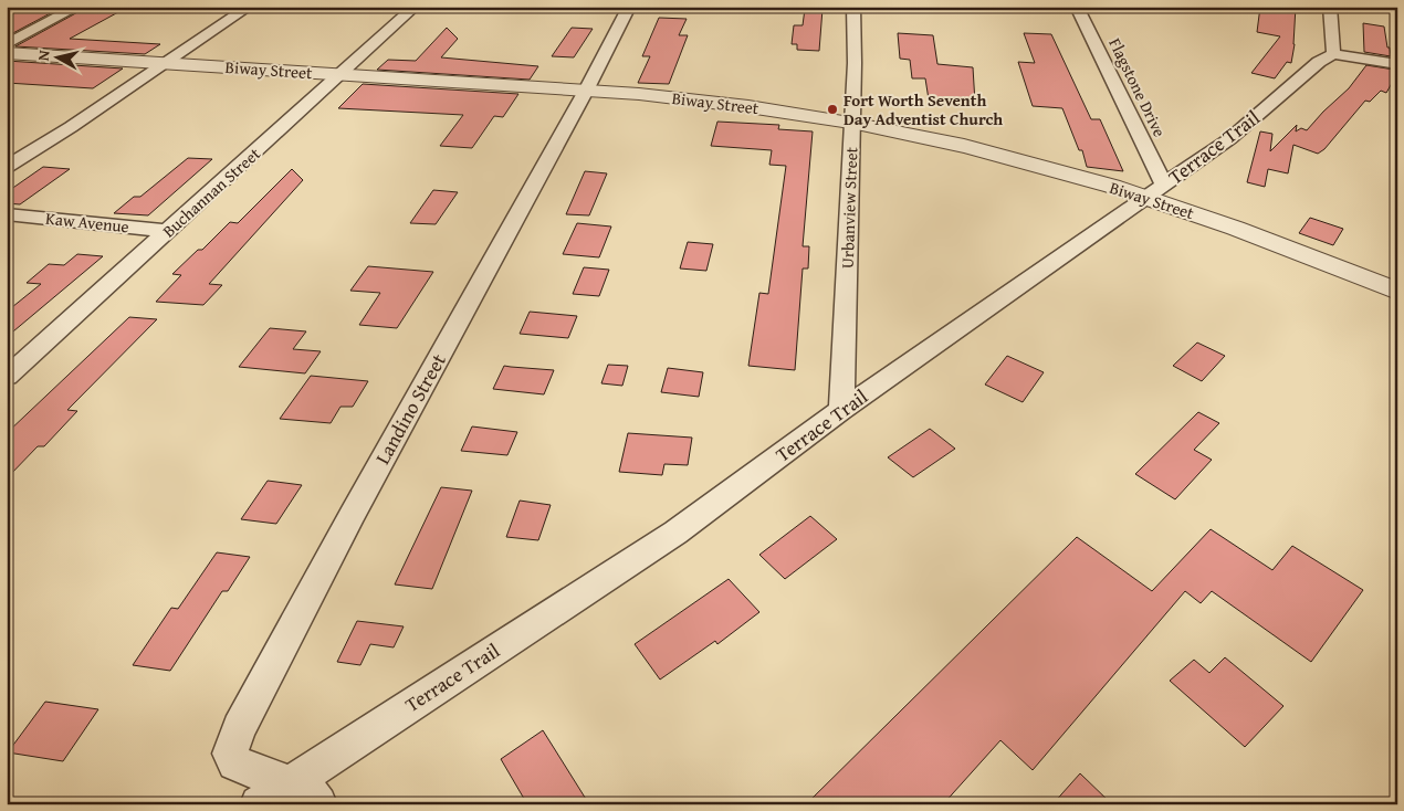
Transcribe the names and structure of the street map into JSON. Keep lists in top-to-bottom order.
{
  "streets": {
    "street": [
      "Biway Street",
      "Flagstone Drive",
      "Terrace Trail",
      "Buchannan Street",
      "Urbanview Street",
      "Kaw Avenue",
      "Landino Street"
    ]
  },
  "crossings": [
    ["Biway Street", "Flagstone Drive"],
    ["Biway Street", "Terrace Trail"],
    ["Biway Street", "Buchannan Street"],
    ["Biway Street", "Urbanview Street"],
    ["Biway Street", "Landino Street"],
    ["Flagstone Drive", "Terrace Trail"],
    ["Terrace Trail", "Urbanview Street"],
    ["Terrace Trail", "Landino Street"],
    ["Buchannan Street", "Kaw Avenue"]
  ],
  "places": ["Fort Worth Seventh Day Adventist Church"],
  "north": "left"
}
